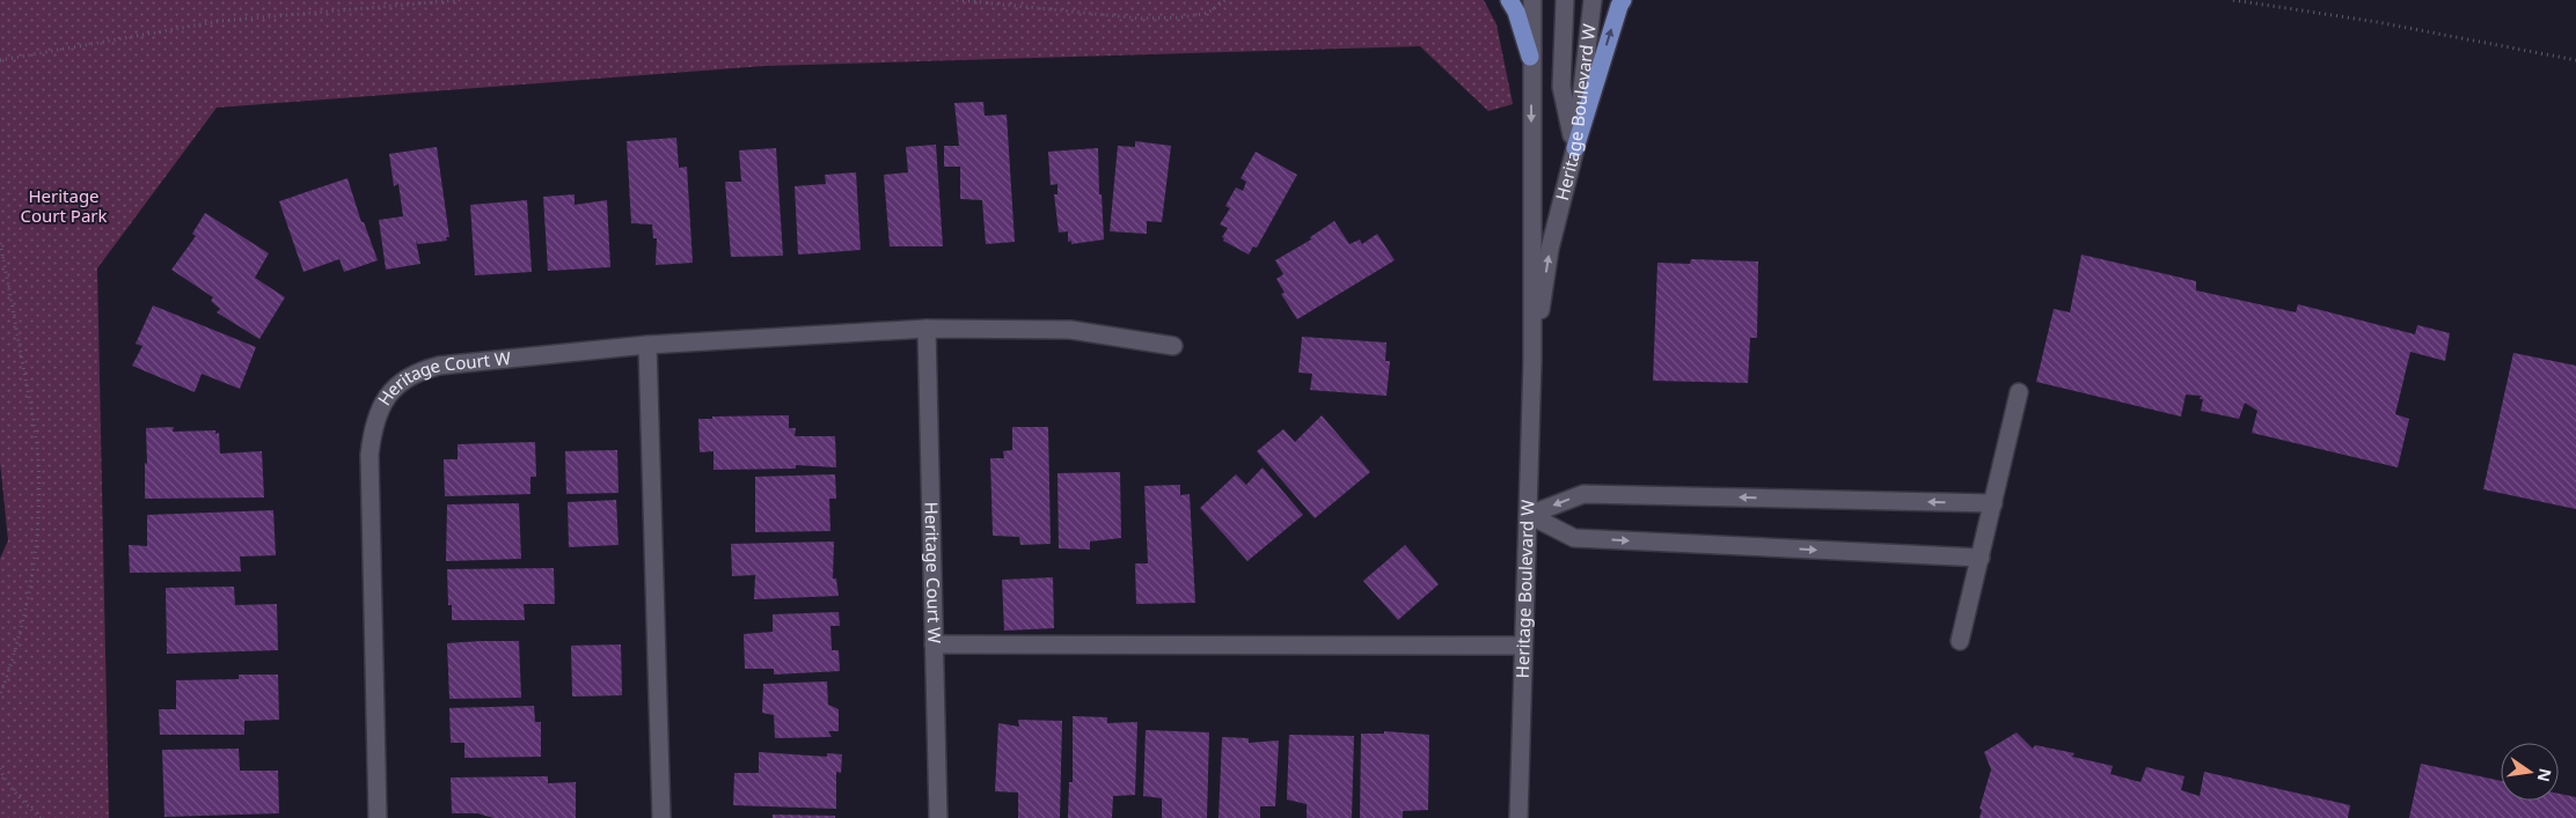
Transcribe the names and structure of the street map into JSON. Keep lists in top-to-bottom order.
{
  "streets": {
    "street": ["Heritage Boulevard W", "Heritage Court W"]
  },
  "parks": ["Heritage Court Park"],
  "north": "right"
}
